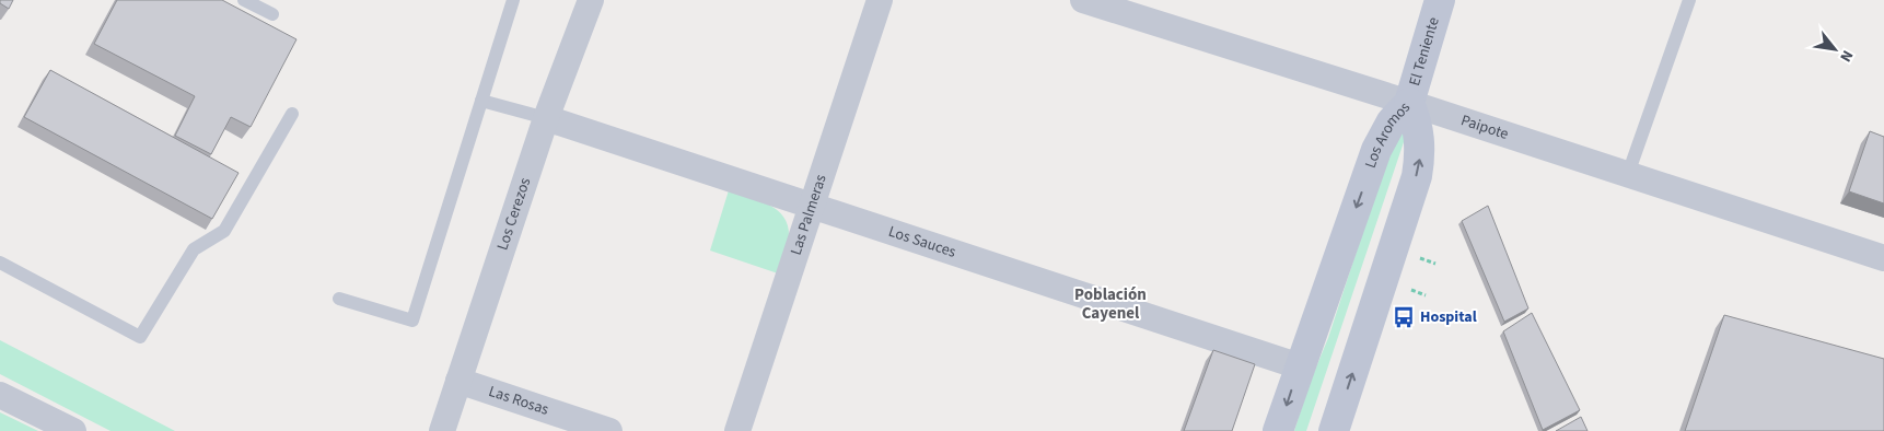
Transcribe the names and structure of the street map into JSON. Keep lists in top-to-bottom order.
{
  "streets": {
    "main road": ["El Teniente", "Los Aromos"],
    "street": [
      "Paipote",
      "Los Cerezos",
      "Las Palmeras",
      "Los Sauces",
      "Las Rosas"
    ]
  },
  "crossings": [
    ["El Teniente", "Paipote"],
    ["El Teniente", "Los Aromos"],
    ["Paipote", "Los Aromos"],
    ["Los Aromos", "Los Sauces"],
    ["Los Cerezos", "Los Sauces"],
    ["Los Cerezos", "Las Rosas"],
    ["Las Palmeras", "Los Sauces"]
  ],
  "districts": ["Población Cayenel"],
  "places": {
    "bus stop": ["Hospital"]
  },
  "north": "bottom right"
}
